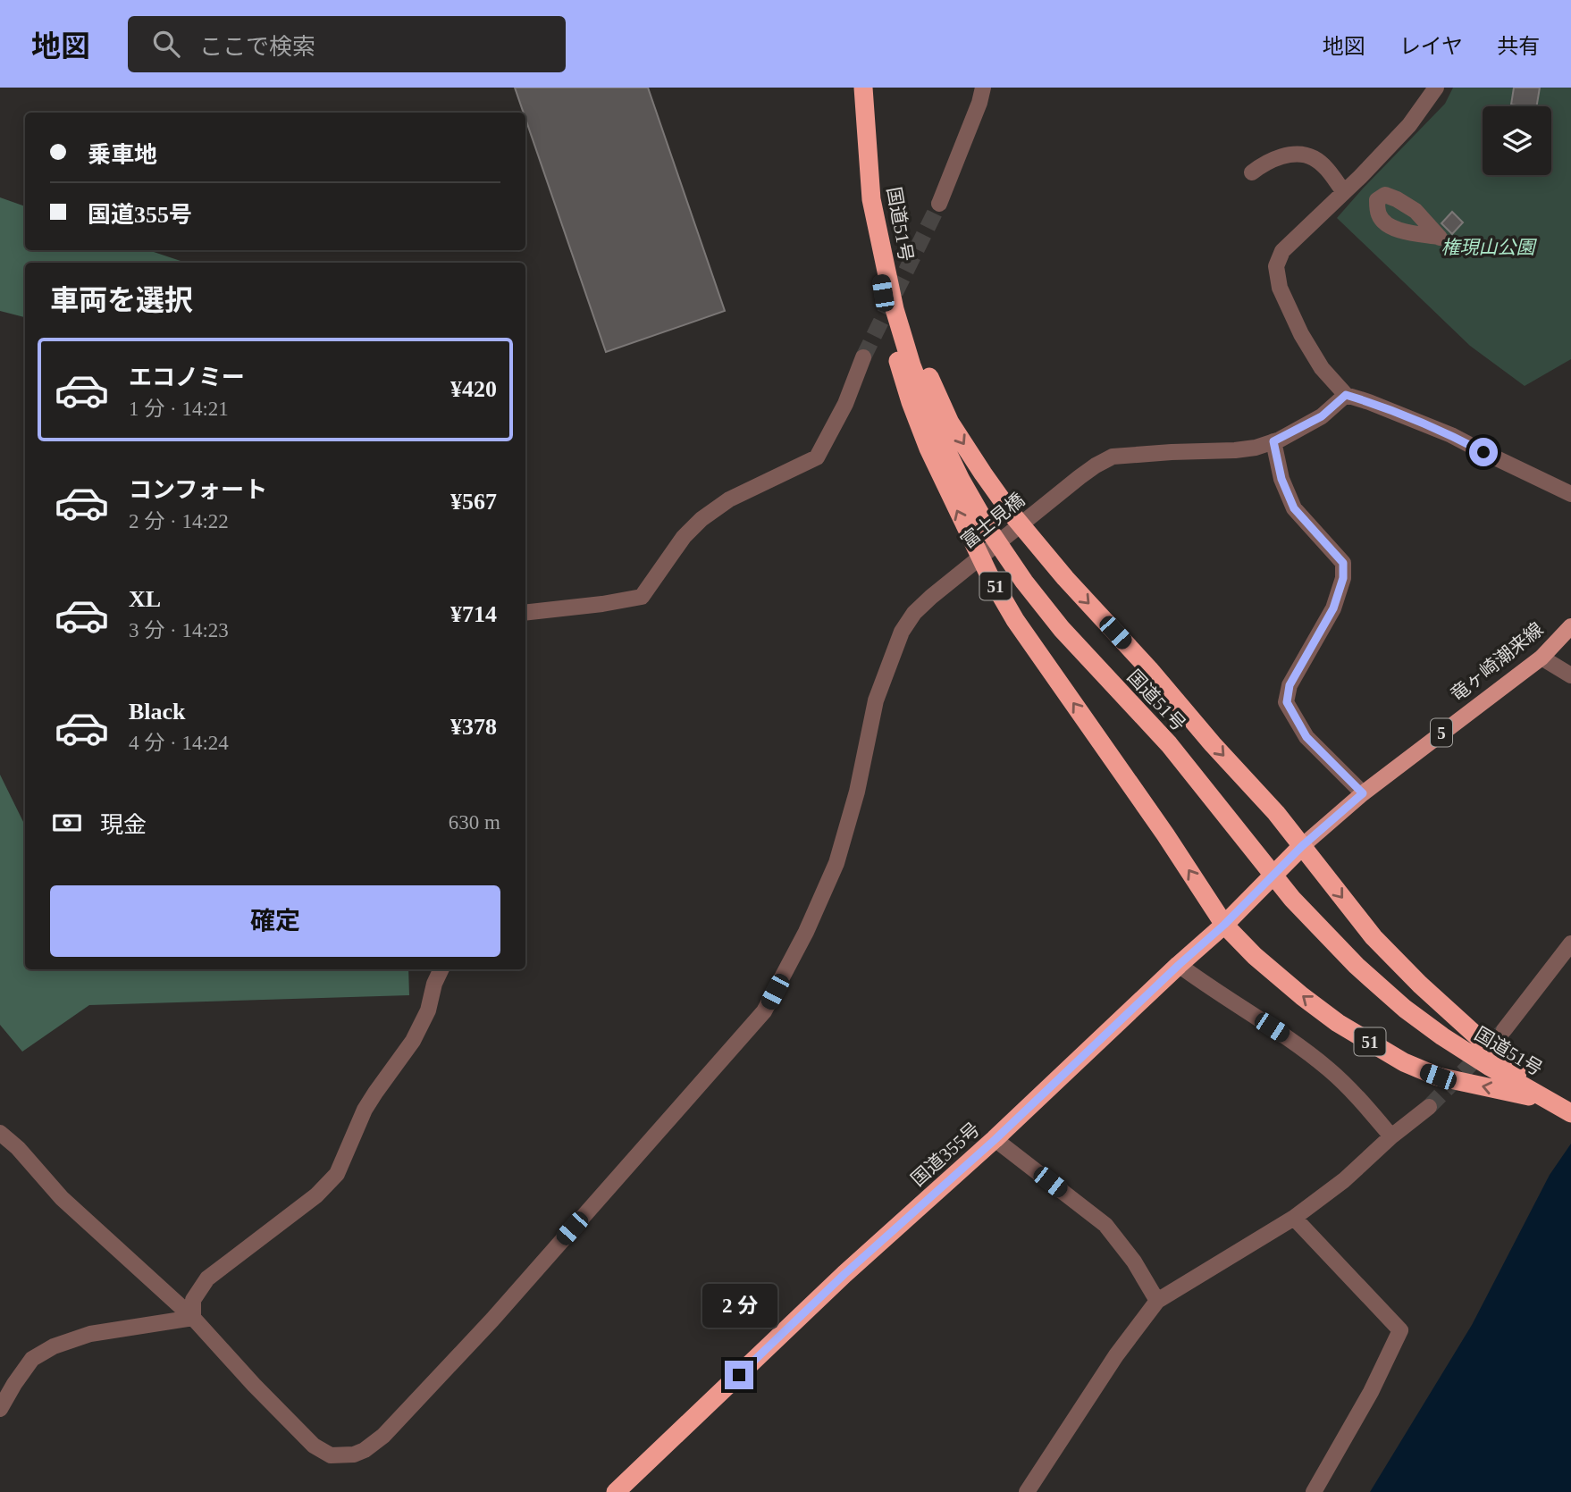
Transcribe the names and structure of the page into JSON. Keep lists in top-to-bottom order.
{
  "streets": {
    "highway": ["国道51号", "51", "国道355号"],
    "main road": ["竜ヶ崎潮来線", "5"],
    "street": ["富士見橋"]
  },
  "crossings": [
    ["国道51号", "51"],
    ["51", "竜ヶ崎潮来線"],
    ["51", "国道355号"],
    ["竜ヶ崎潮来線", "国道355号"]
  ],
  "parks": ["権現山公園"],
  "page": {
    "header": "地図",
    "search": "ここで検索",
    "nav": ["地図", "レイヤ", "共有"],
    "banner": ["乗車地", "国道355号"],
    "heading": "車両を選択",
    "list": [
      {
        "name": "エコノミー",
        "note": "1 分 · 14:21",
        "value": "¥420"
      },
      {
        "name": "コンフォート",
        "note": "2 分 · 14:22",
        "value": "¥567"
      },
      {
        "name": "XL",
        "note": "3 分 · 14:23",
        "value": "¥714"
      },
      {
        "name": "Black",
        "note": "4 分 · 14:24",
        "value": "¥378"
      }
    ],
    "pay": ["現金", "630 m"],
    "buttons": "確定",
    "bubble": "2 分"
  }
}
